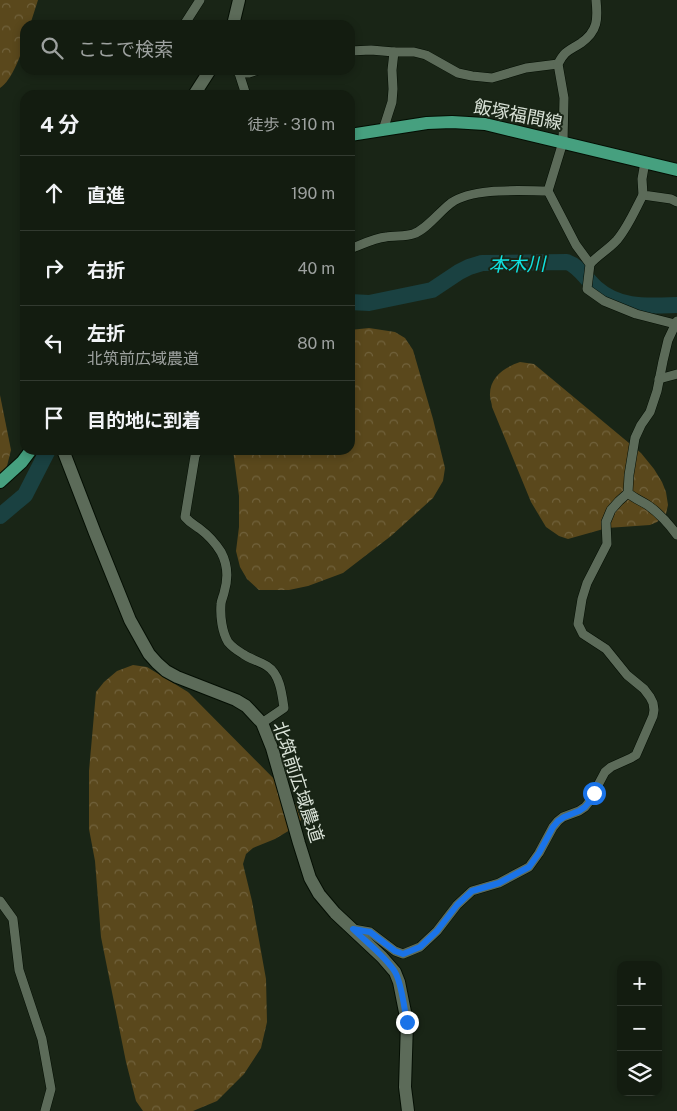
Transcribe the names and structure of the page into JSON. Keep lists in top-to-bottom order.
{
  "streets": {
    "main road": ["飯塚福間線"],
    "street": ["北筑前広域農道"]
  },
  "water": ["本木川"],
  "page": {
    "search": "ここで検索",
    "heading": ["4 分", "徒歩 · 310 m"],
    "list": [
      ["直進", "190 m"],
      ["右折", "40 m"],
      ["左折", "北筑前広域農道", "80 m"],
      "目的地に到着"
    ],
    "map_buttons": ["+", "−"]
  }
}
